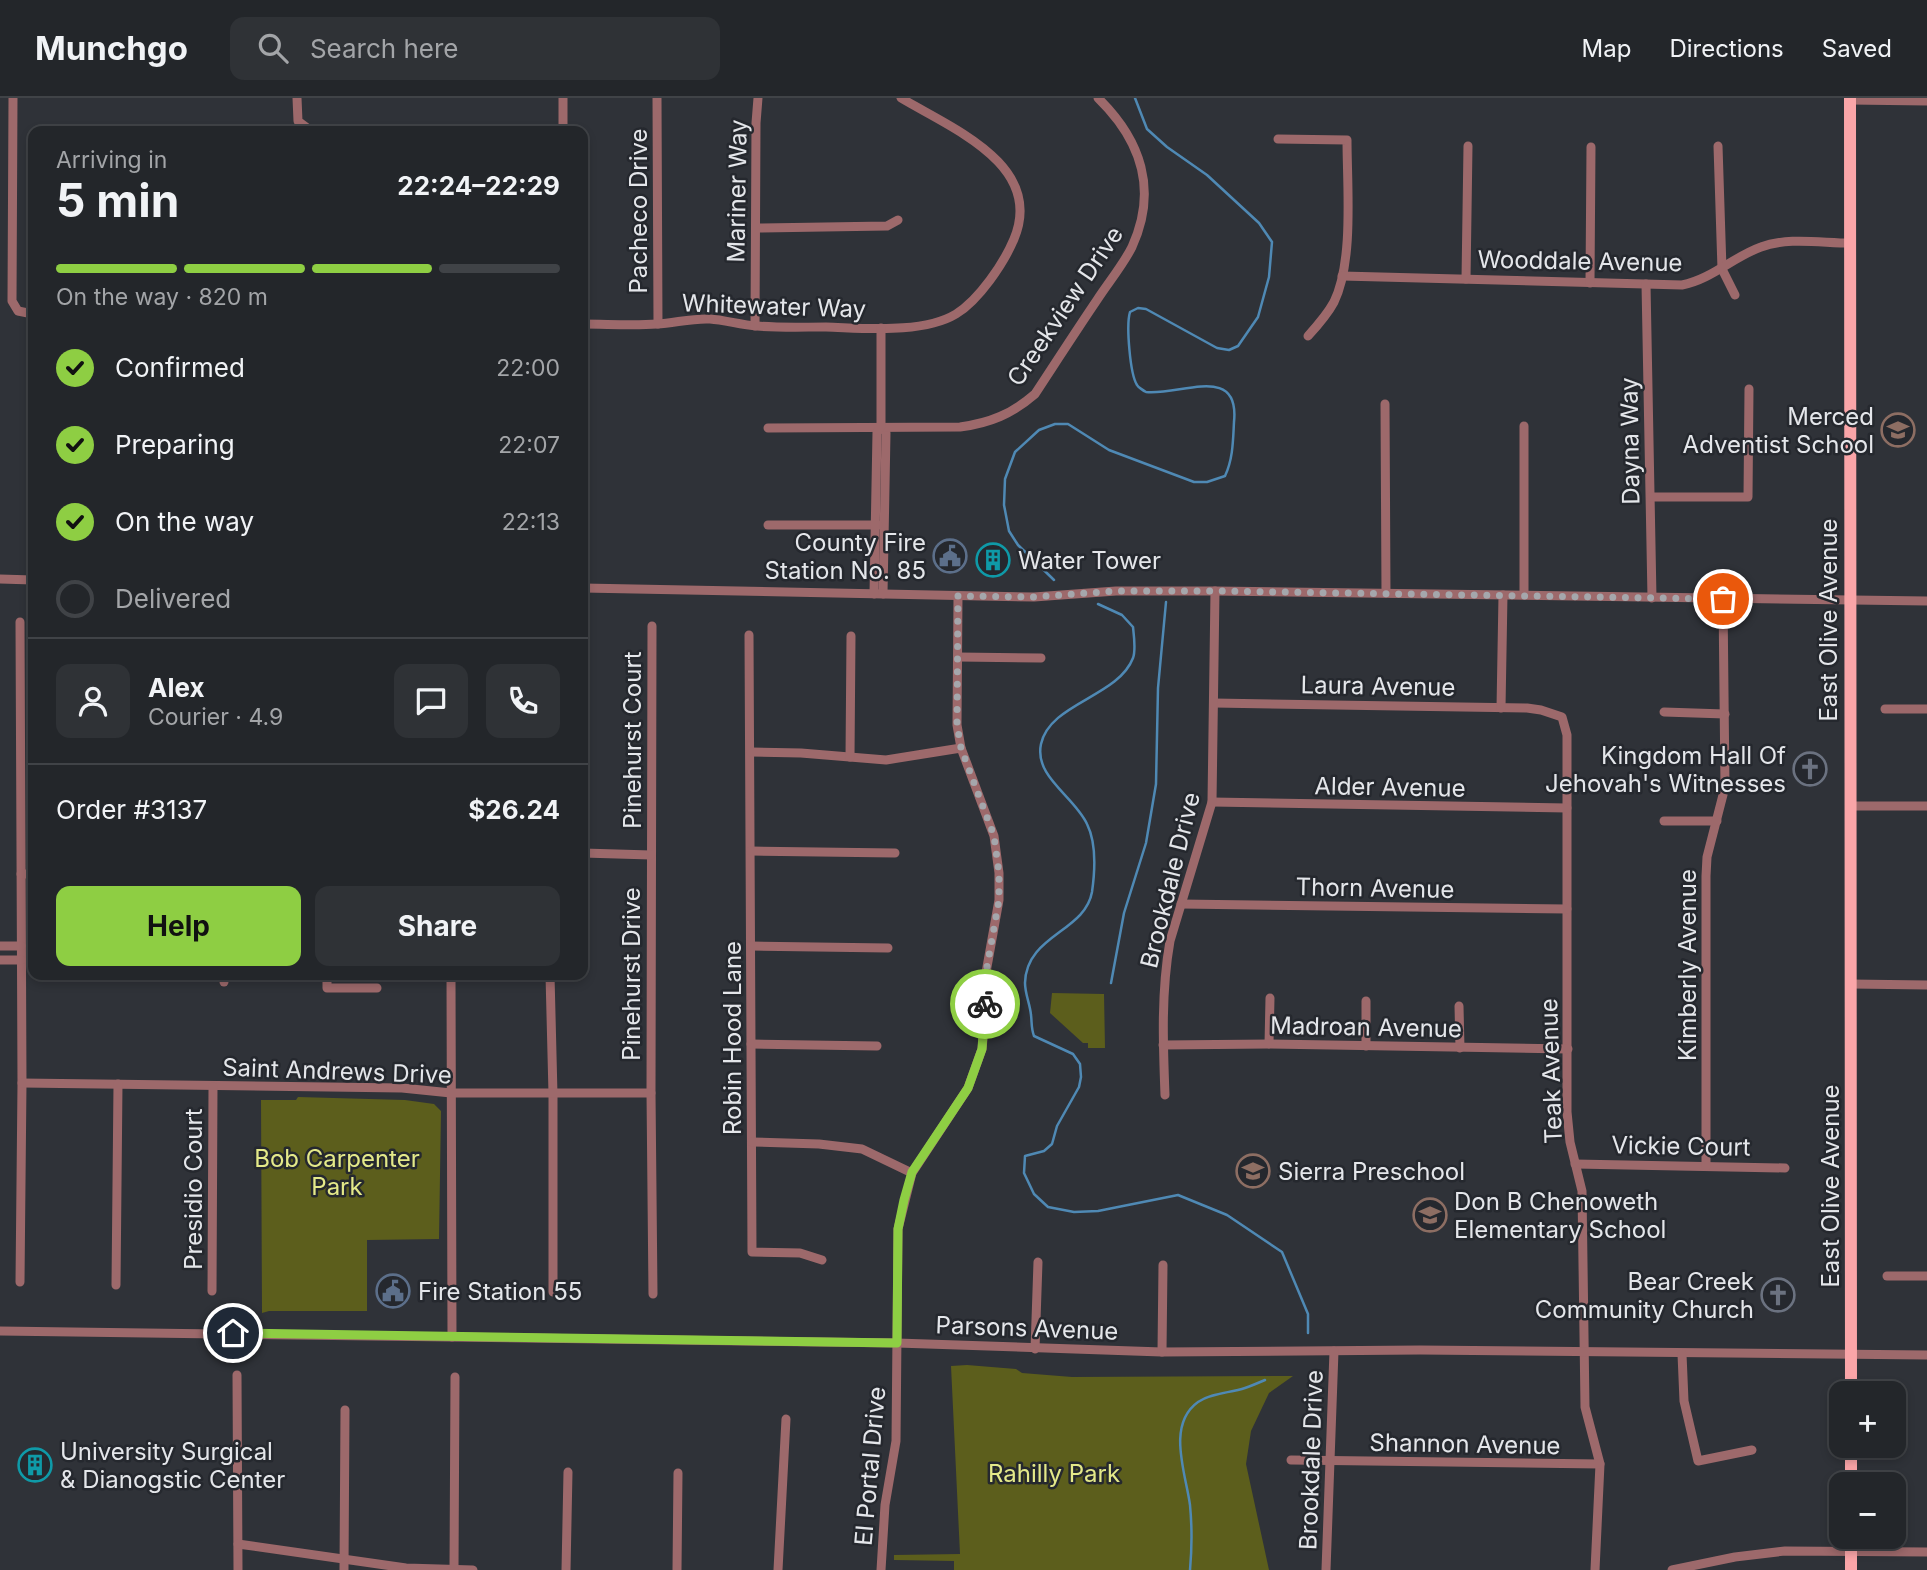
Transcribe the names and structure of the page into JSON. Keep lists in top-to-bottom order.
{
  "streets": {
    "main road": ["East Olive Avenue"],
    "street": [
      "Mariner Way",
      "Pacheco Drive",
      "Wooddale Avenue",
      "Whitewater Way",
      "Creekview Drive",
      "Dayna Way",
      "Laura Avenue",
      "Pinehurst Court",
      "Alder Avenue",
      "Brookdale Drive",
      "Thorn Avenue",
      "Kimberly Avenue",
      "Pinehurst Drive",
      "Madroan Avenue",
      "Robin Hood Lane",
      "Saint Andrews Drive",
      "Teak Avenue",
      "Vickie Court",
      "Presidio Court",
      "Parsons Avenue",
      "Shannon Avenue",
      "El Portal Drive"
    ]
  },
  "crossings": [
    ["Mariner Way", "Whitewater Way"],
    ["Pacheco Drive", "Whitewater Way"],
    ["Wooddale Avenue", "Dayna Way"],
    ["Wooddale Avenue", "East Olive Avenue"],
    ["East Olive Avenue", "Parsons Avenue"],
    ["Laura Avenue", "Brookdale Drive"],
    ["Laura Avenue", "Teak Avenue"],
    ["Pinehurst Court", "Pinehurst Drive"],
    ["Alder Avenue", "Brookdale Drive"],
    ["Alder Avenue", "Teak Avenue"],
    ["Brookdale Drive", "Thorn Avenue"],
    ["Brookdale Drive", "Madroan Avenue"],
    ["Brookdale Drive", "Parsons Avenue"],
    ["Brookdale Drive", "Shannon Avenue"],
    ["Thorn Avenue", "Teak Avenue"],
    ["Kimberly Avenue", "Vickie Court"],
    ["Pinehurst Drive", "Saint Andrews Drive"],
    ["Madroan Avenue", "Teak Avenue"],
    ["Saint Andrews Drive", "Presidio Court"],
    ["Teak Avenue", "Vickie Court"],
    ["Teak Avenue", "Parsons Avenue"],
    ["Teak Avenue", "Shannon Avenue"],
    ["Parsons Avenue", "El Portal Drive"]
  ],
  "parks": ["Bob Carpenter Park", "Rahilly Park"],
  "places": {
    "school or university": ["Merced Adventist School", "Sierra Preschool", "Don B Chenoweth Elementary School"],
    "public building": ["County Fire Station No. 85", "Fire Station 55"],
    "building": ["Water Tower", "University Surgical & Dianogstic Center"],
    "church": ["Kingdom Hall Of Jehovah's Witnesses", "Bear Creek Community Church"]
  },
  "page": {
    "header": "Munchgo",
    "search": "Search here",
    "nav": ["Map", "Directions", "Saved"],
    "heading": ["5 min", "Arriving in", "22:24–22:29"],
    "panel": [
      "Alex",
      "Courier · 4.9",
      "Order #3137",
      "$26.24"
    ],
    "bar": "On the way · 820 m",
    "list": [
      ["Confirmed", "22:00"],
      ["Preparing", "22:07"],
      ["On the way", "22:13"],
      "Delivered"
    ],
    "buttons": ["Help", "Share"],
    "map_buttons": ["+", "−"]
  }
}
